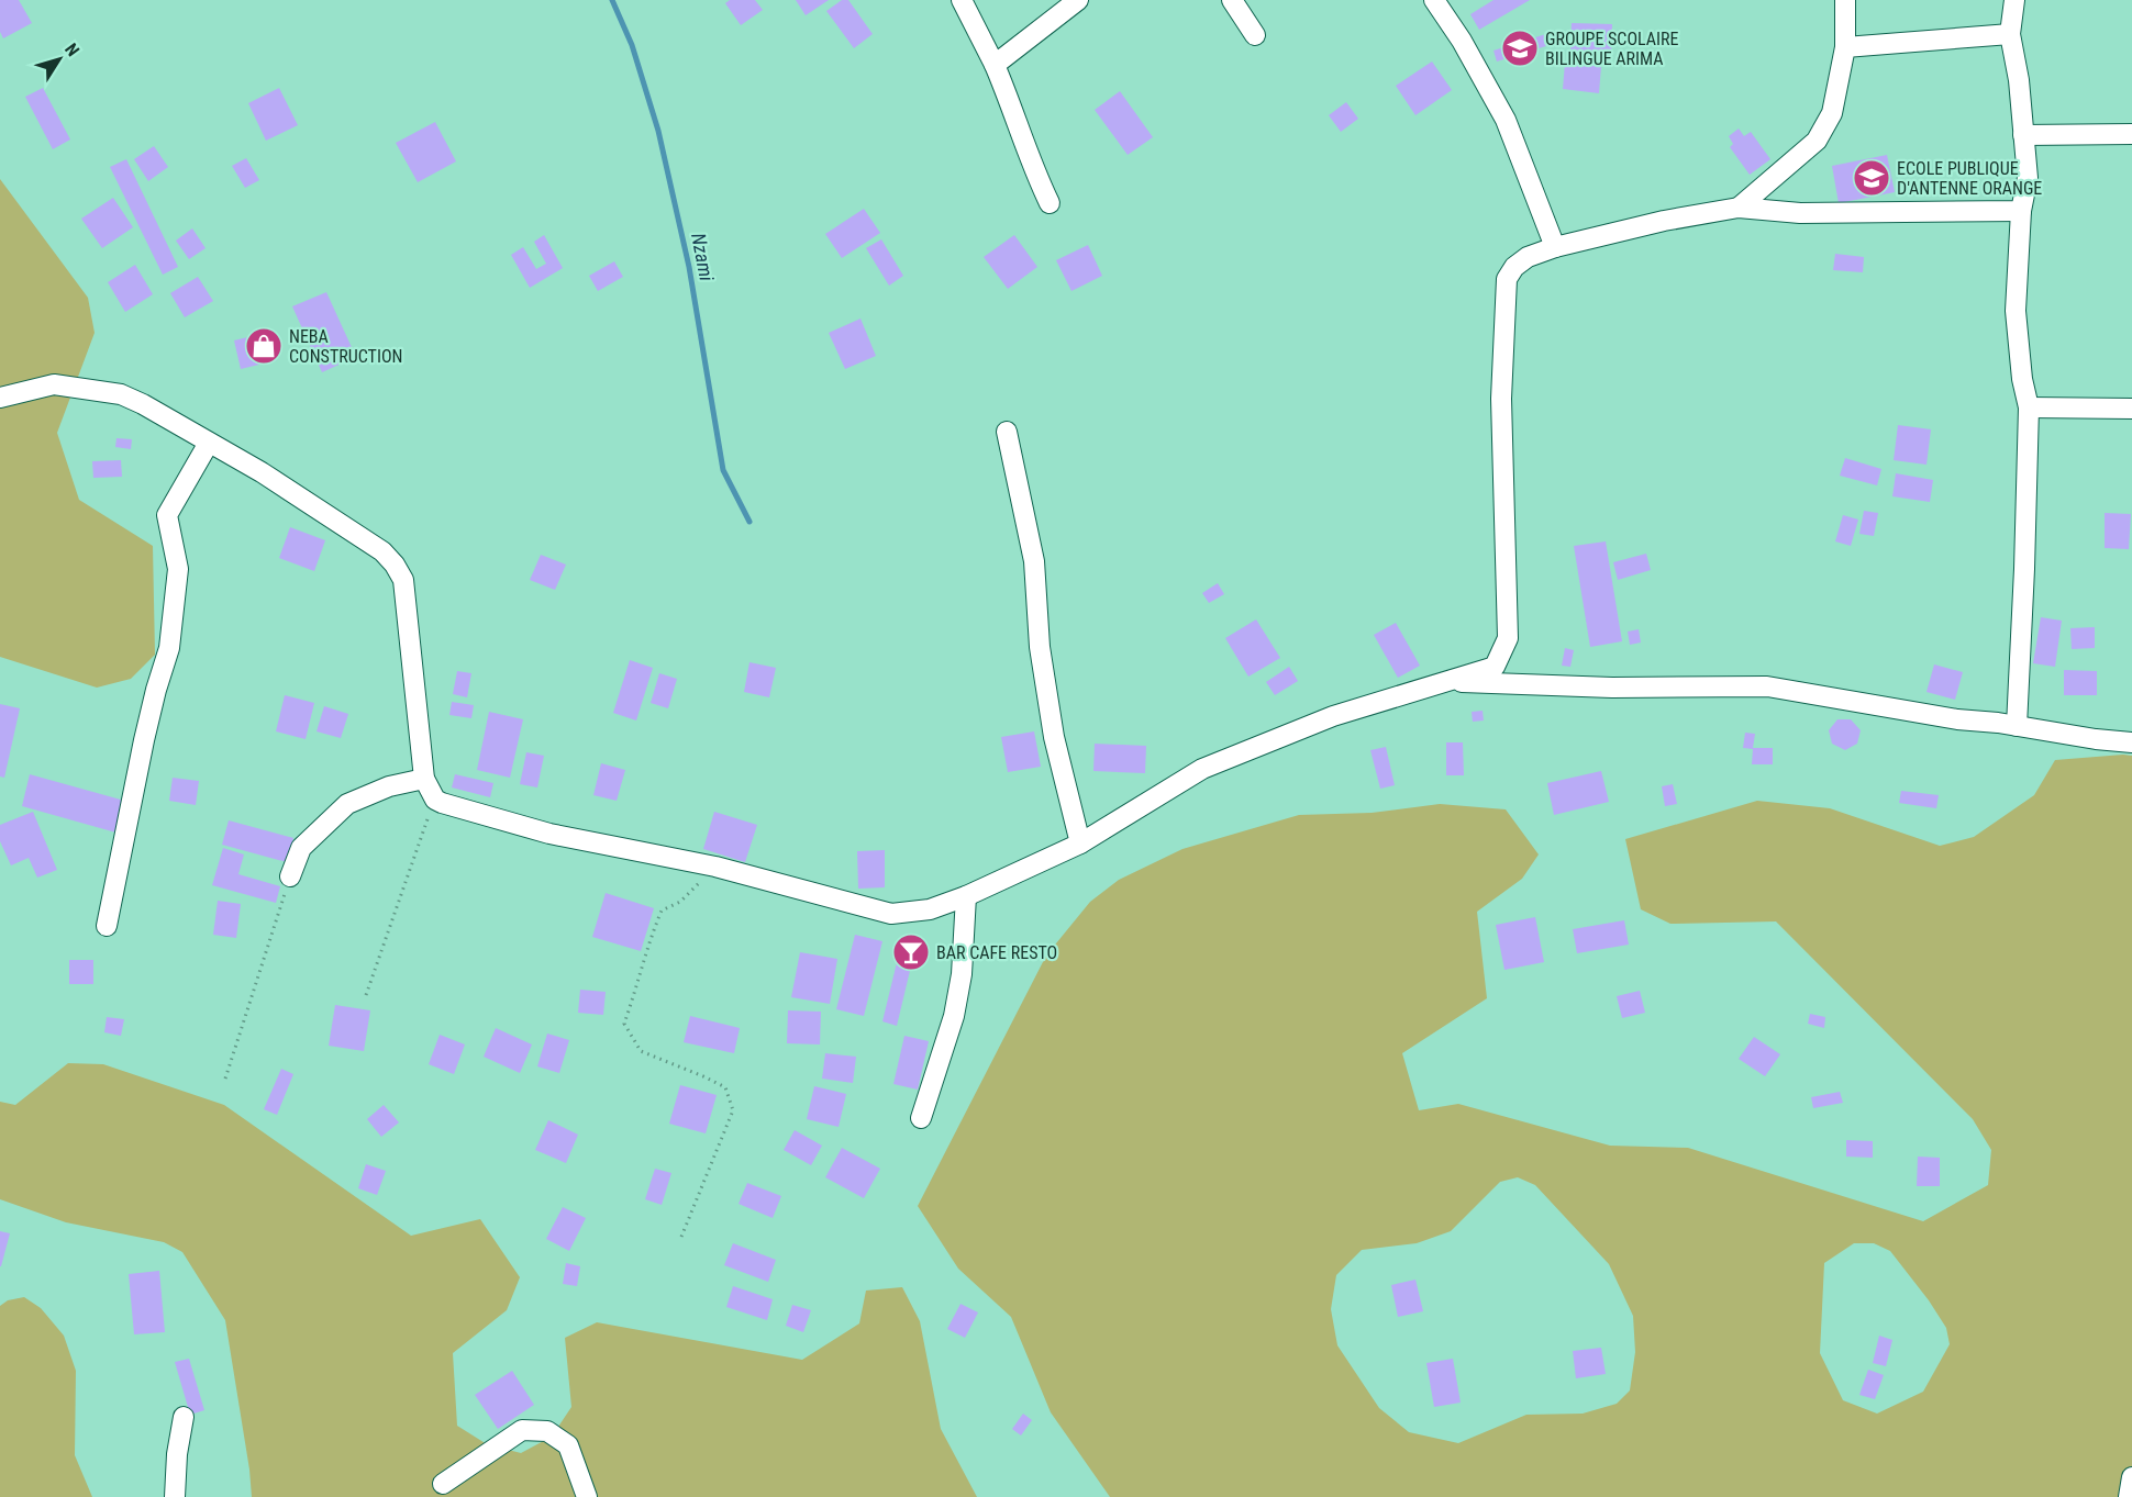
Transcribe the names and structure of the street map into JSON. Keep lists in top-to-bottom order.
{
  "water": ["Nzami"],
  "places": {
    "school or university": ["GROUPE SCOLAIRE BILINGUE ARIMA", "ECOLE PUBLIQUE D'ANTENNE ORANGE"],
    "shop": ["NEBA CONSTRUCTION"],
    "bar": ["BAR CAFE RESTO"]
  },
  "north": "top right"
}
